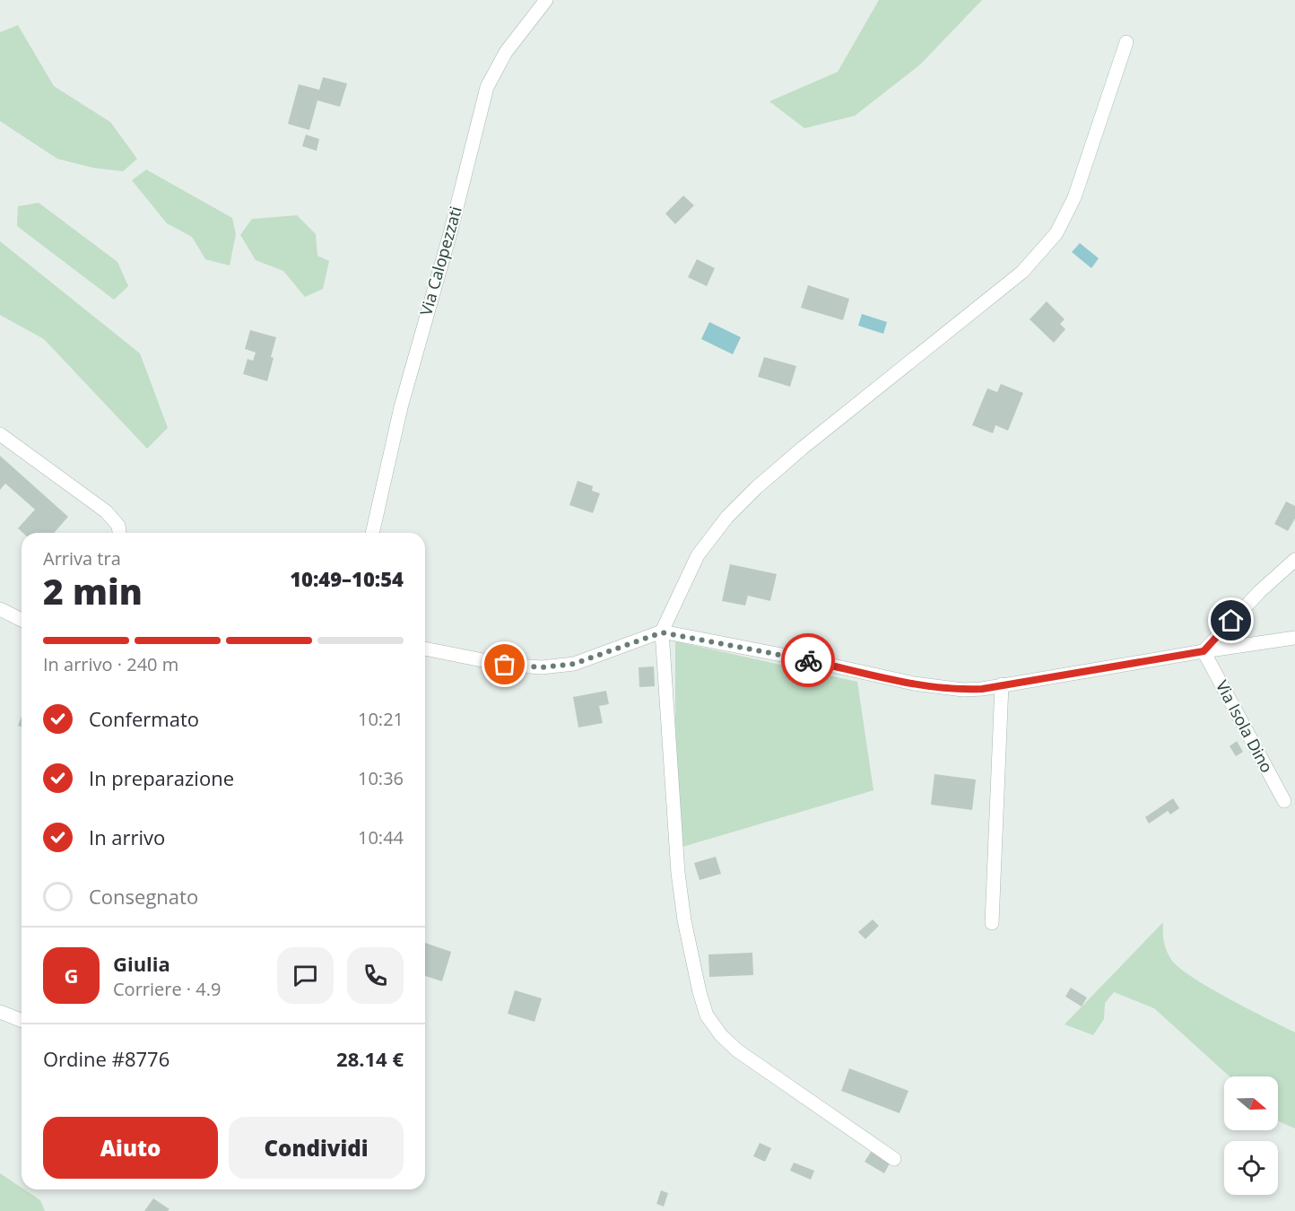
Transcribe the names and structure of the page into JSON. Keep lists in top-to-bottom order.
{
  "streets": {
    "street": ["Via Calopezzati", "Via Isola Dino"]
  },
  "north": "right",
  "page": {
    "heading": ["2 min", "Arriva tra", "10:49–10:54"],
    "panel": [
      "Giulia",
      "Corriere · 4.9",
      "Ordine #8776",
      "28.14 €"
    ],
    "bar": "In arrivo · 240 m",
    "list": [
      ["Confermato", "10:21"],
      ["In preparazione", "10:36"],
      ["In arrivo", "10:44"],
      "Consegnato"
    ],
    "round": "G",
    "buttons": ["Aiuto", "Condividi"]
  }
}
